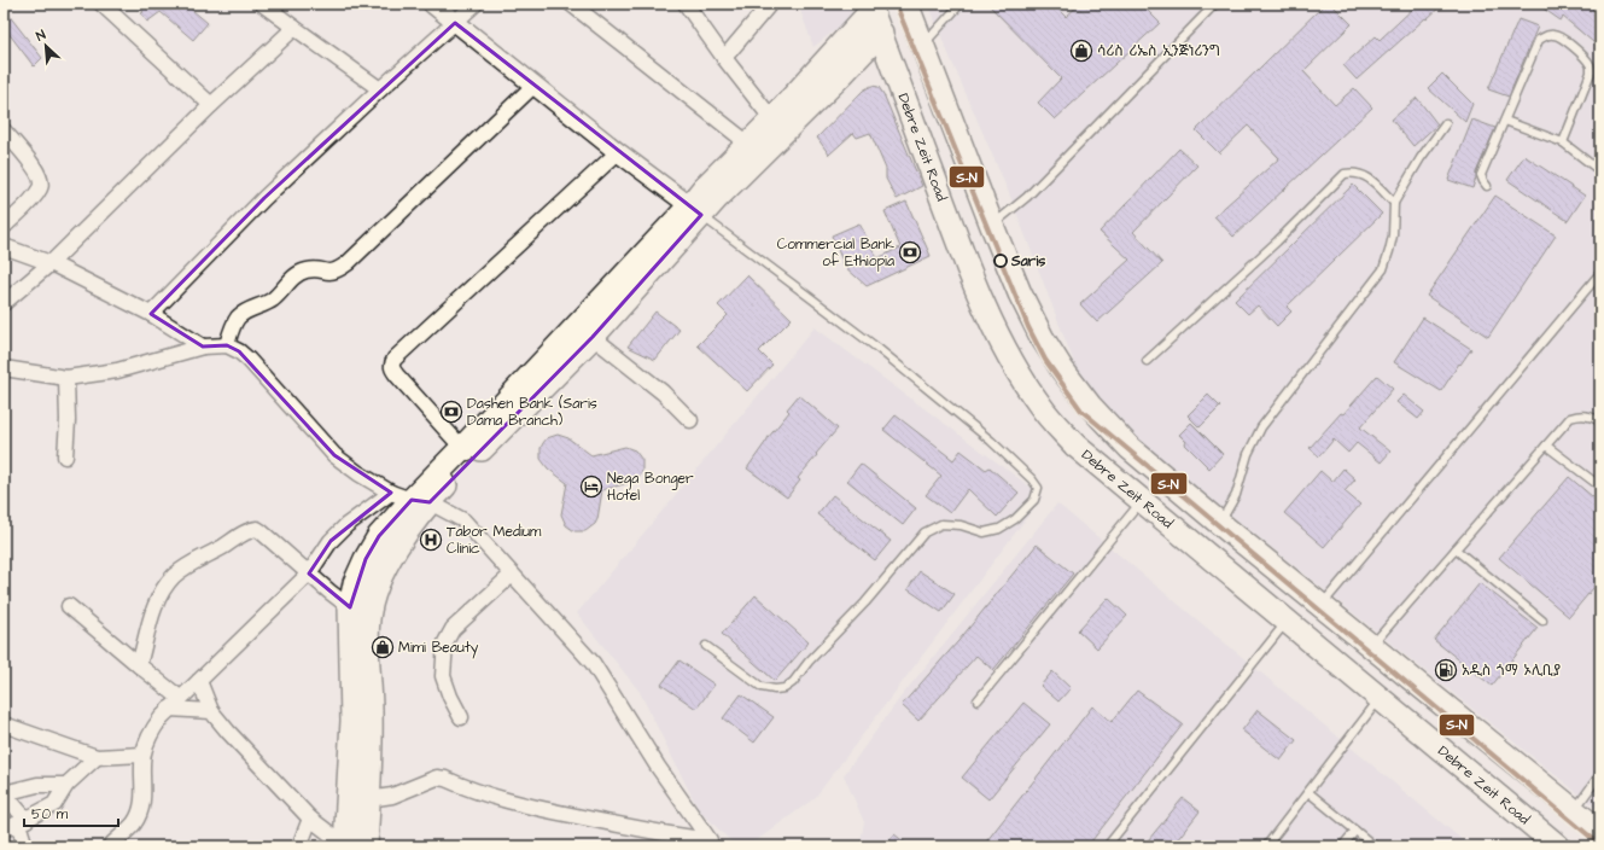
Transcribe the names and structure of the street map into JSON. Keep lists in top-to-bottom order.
{
  "streets": {
    "main road": ["Debre Zeit Road"]
  },
  "places": {
    "shop": ["ሳሪስ ሪኤስ ኢንጅነሪንግ", "Mimi Beauty"],
    "bank": ["Commercial Bank of Ethiopia", "Dashen Bank (Saris Dama Branch)"],
    "other": ["Saris"],
    "hotel": ["Nega Bonger Hotel"],
    "hospital": ["Tabor Medium Clinic"],
    "fuel station": ["አዲስ ጎማ ኦሊቢያ"]
  },
  "lines": ["transit line S-N"],
  "scale_bar": "50 m",
  "north": "top left"
}
